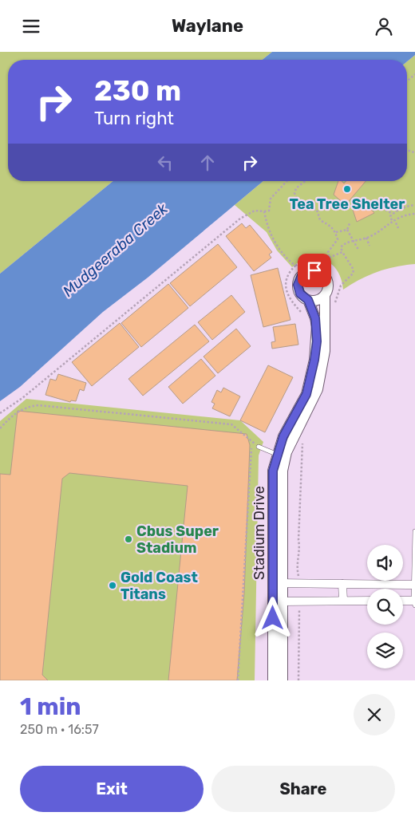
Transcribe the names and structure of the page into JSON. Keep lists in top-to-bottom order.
{
  "streets": {
    "street": ["Stadium Drive"]
  },
  "water": ["Mudgeeraba Creek"],
  "places": ["Tea Tree Shelter", "Cbus Super Stadium", "Gold Coast Titans"],
  "page": {
    "header": "Waylane",
    "turn": ["230 m", "Turn right"],
    "heading": ["1 min", "250 m · 16:57"],
    "buttons": ["Exit", "Share"]
  }
}
